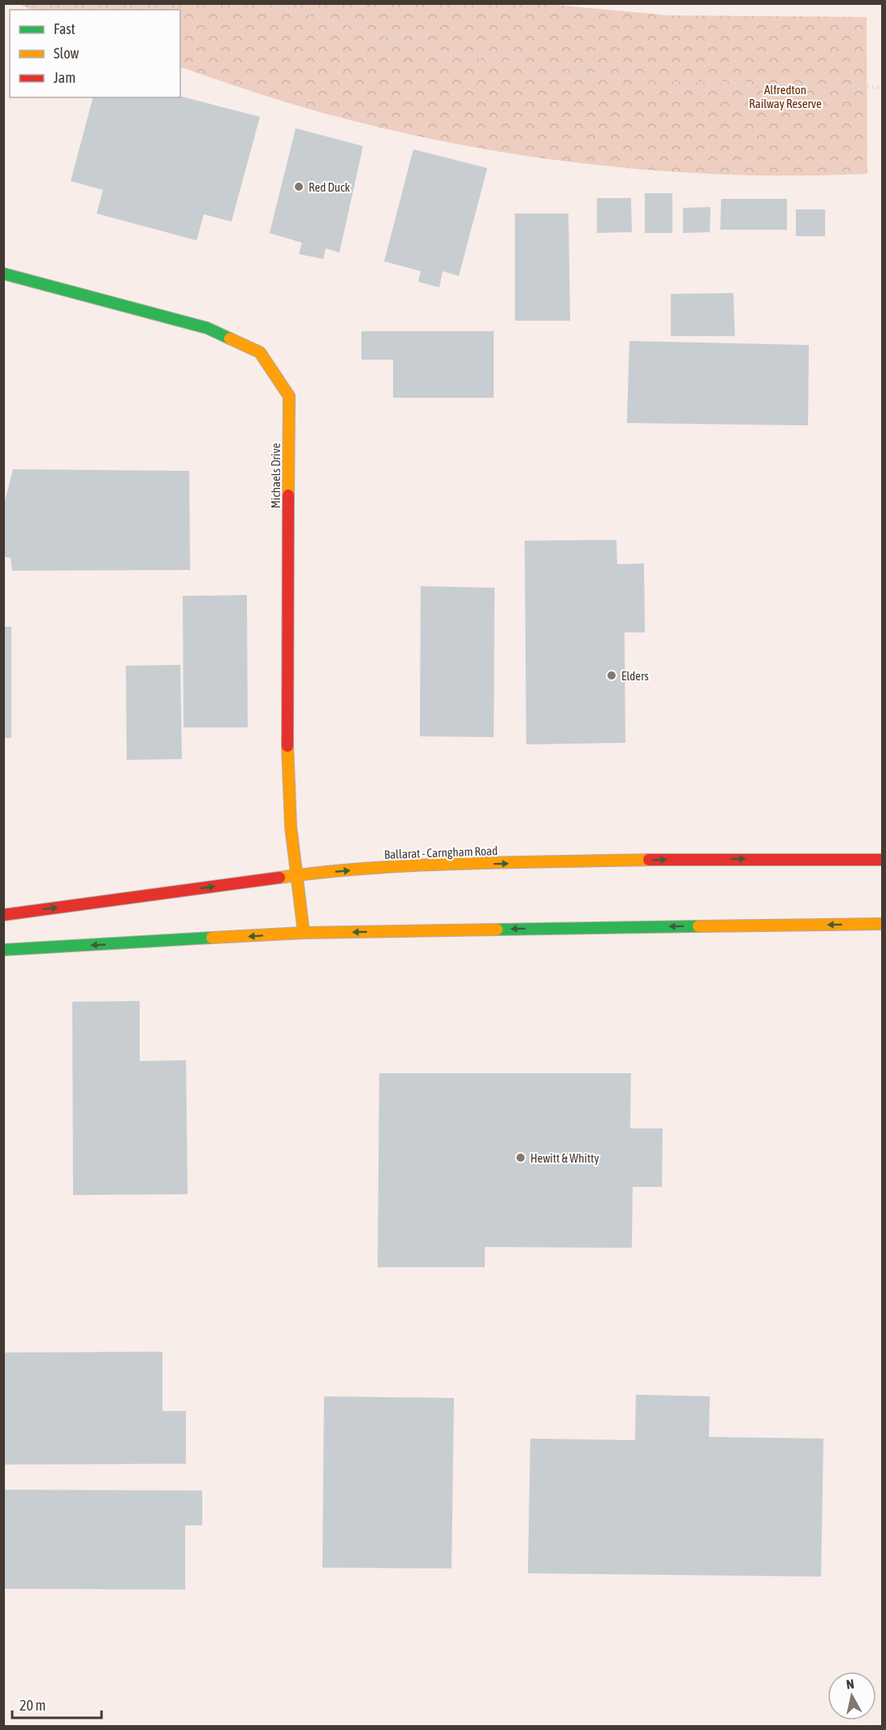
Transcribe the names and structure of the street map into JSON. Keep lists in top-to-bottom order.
{
  "streets": {
    "main road": ["Michaels Drive", "Ballarat - Carngham Road"]
  },
  "crossings": [
    ["Michaels Drive", "Ballarat - Carngham Road"]
  ],
  "parks": ["Alfredton Railway Reserve"],
  "places": ["Red Duck", "Elders", "Hewitt & Whitty"],
  "legend": ["Fast", "Slow", "Jam"],
  "scale_bar": "20 m",
  "north": "top"
}
